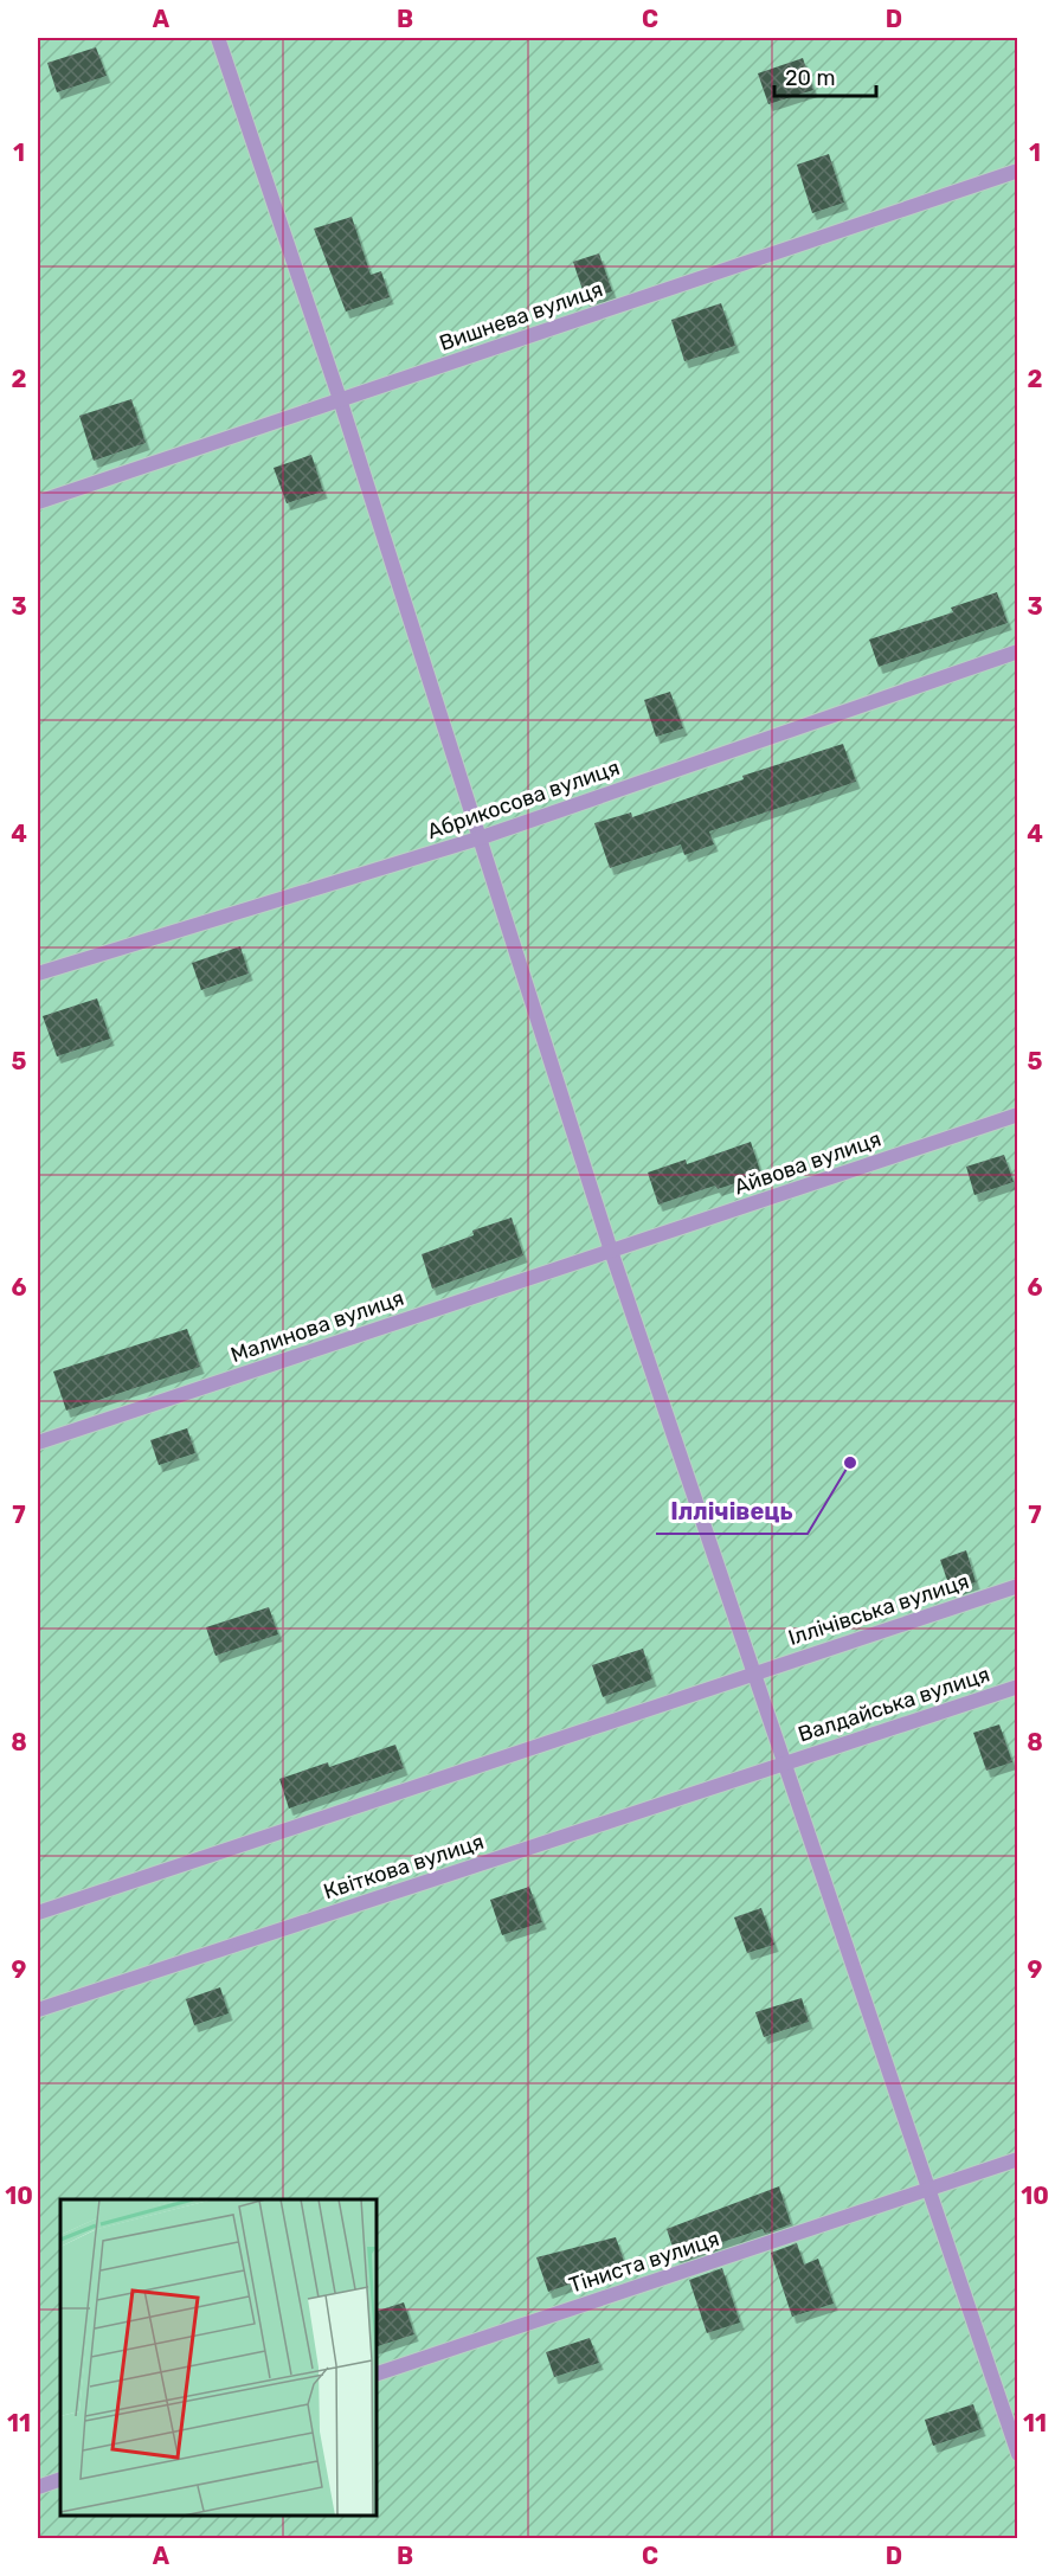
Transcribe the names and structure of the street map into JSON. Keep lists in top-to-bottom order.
{
  "streets": {
    "lane": [
      "Вишнева вулиця",
      "Абрикосова вулиця",
      "Айвова вулиця",
      "Малинова вулиця",
      "Іллічівська вулиця",
      "Валдайська вулиця",
      "Квіткова вулиця",
      "Тіниста вулиця"
    ]
  },
  "crossings": [
    ["Айвова вулиця", "Малинова вулиця"],
    ["Валдайська вулиця", "Квіткова вулиця"]
  ],
  "places": ["Іллічівець"],
  "scale_bar": "20 m",
  "grid": {
    "columns": [
      "A",
      "B",
      "C",
      "D"
    ],
    "rows": [
      "1",
      "2",
      "3",
      "4",
      "5",
      "6",
      "7",
      "8",
      "9",
      "10",
      "11"
    ]
  }
}
